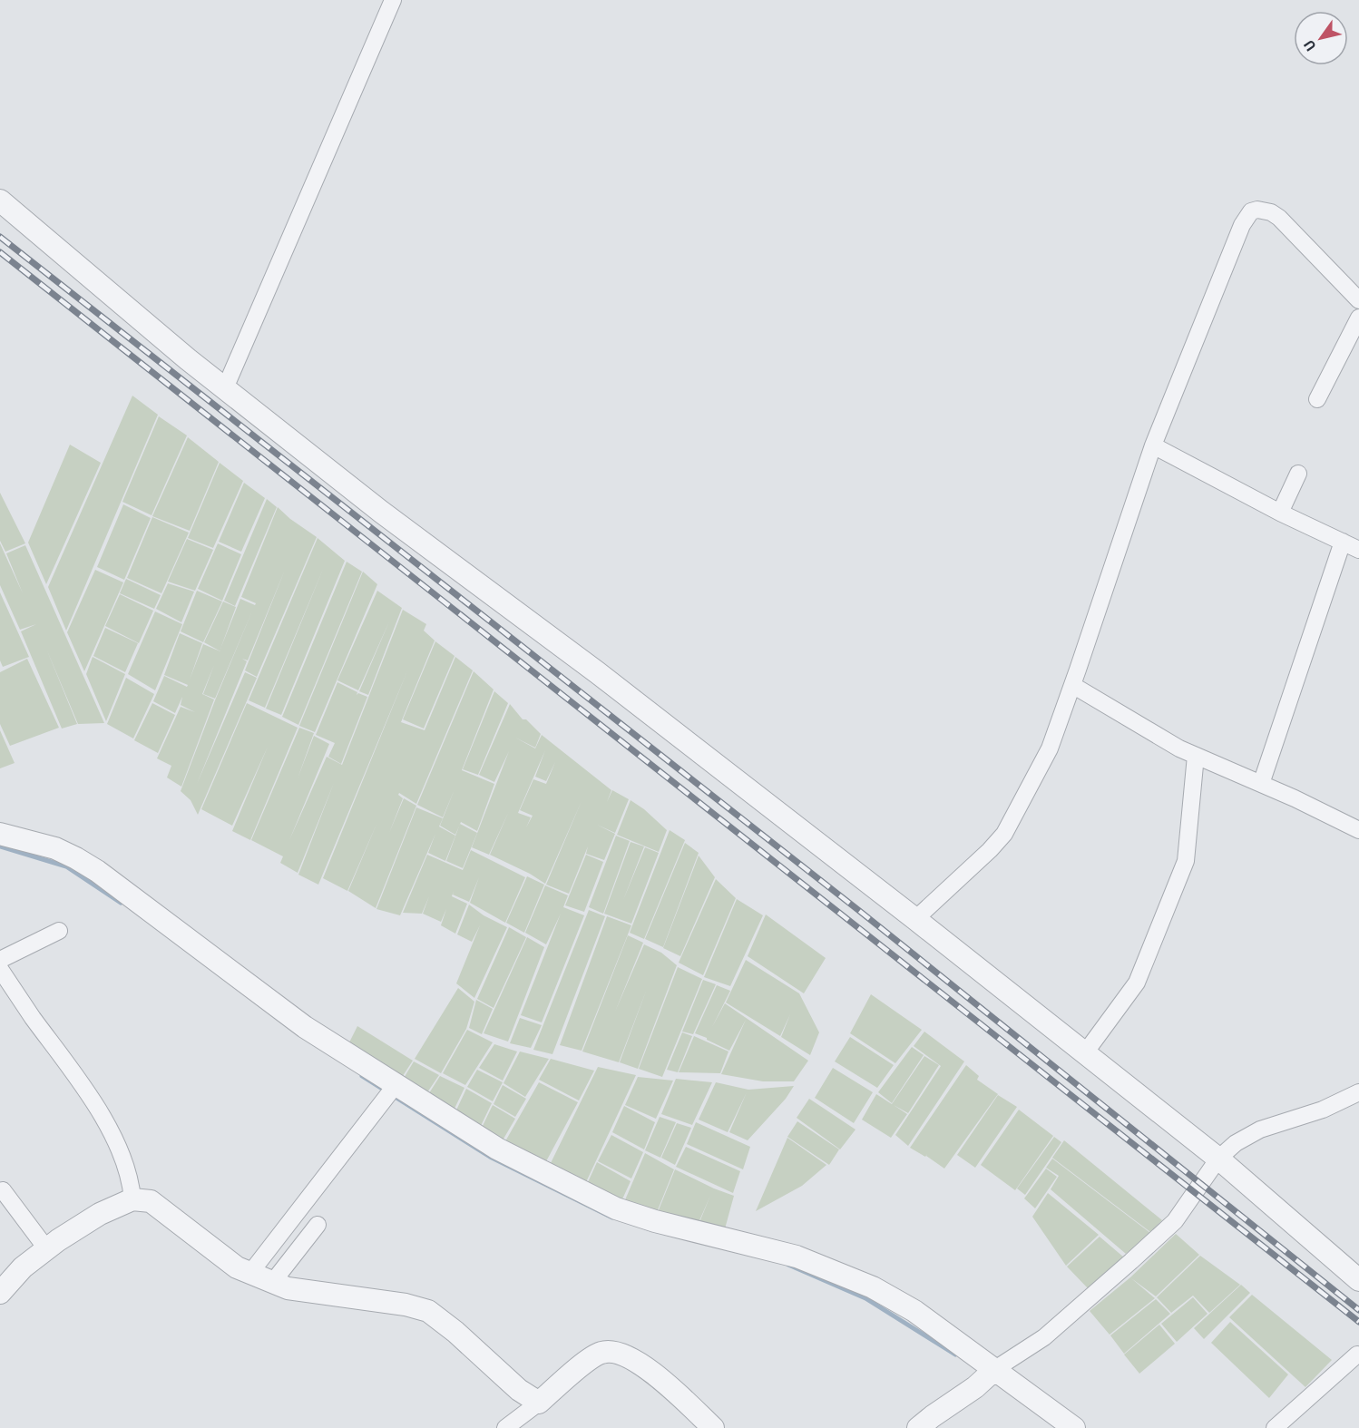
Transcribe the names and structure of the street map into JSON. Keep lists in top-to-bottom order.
{
  "north": "bottom left"
}
